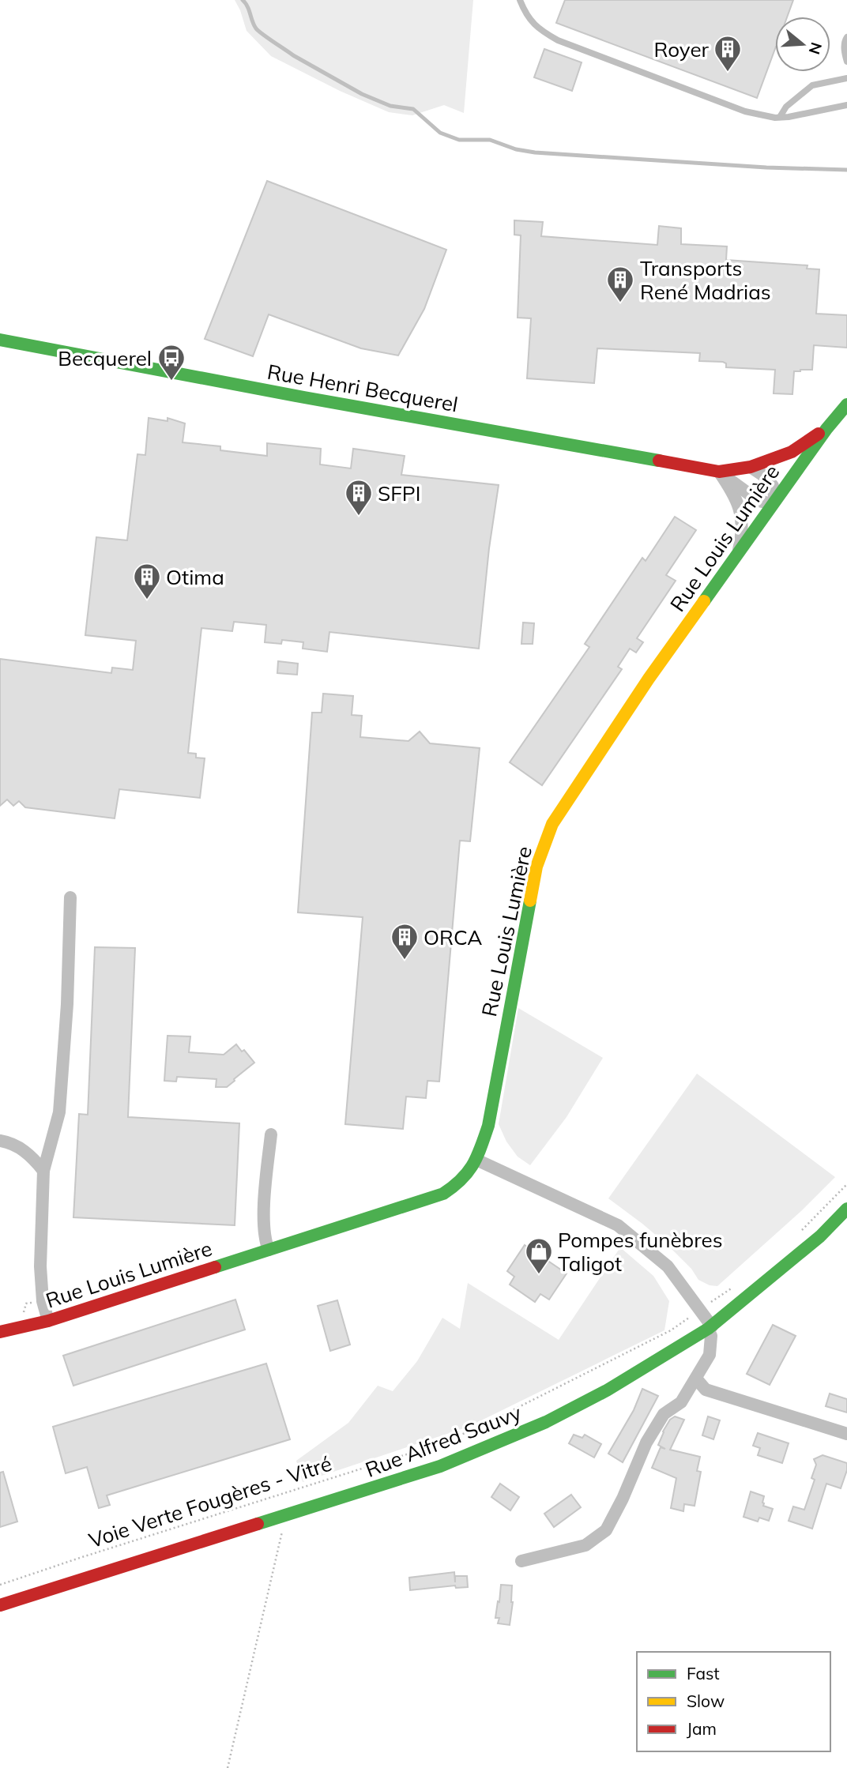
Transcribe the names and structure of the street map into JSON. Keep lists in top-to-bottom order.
{
  "streets": {
    "street": ["Rue Henri Becquerel", "Rue Louis Lumière", "Rue Alfred Sauvy"],
    "path": ["Voie Verte Fougères - Vitré"]
  },
  "crossings": [
    ["Rue Henri Becquerel", "Rue Louis Lumière"]
  ],
  "places": {
    "building": [
      "Royer",
      "Transports René Madrias",
      "SFPI",
      "Otima",
      "ORCA"
    ],
    "bus stop": ["Becquerel"],
    "shop": ["Pompes funèbres Taligot"]
  },
  "legend": ["Fast", "Slow", "Jam"],
  "north": "right"
}
